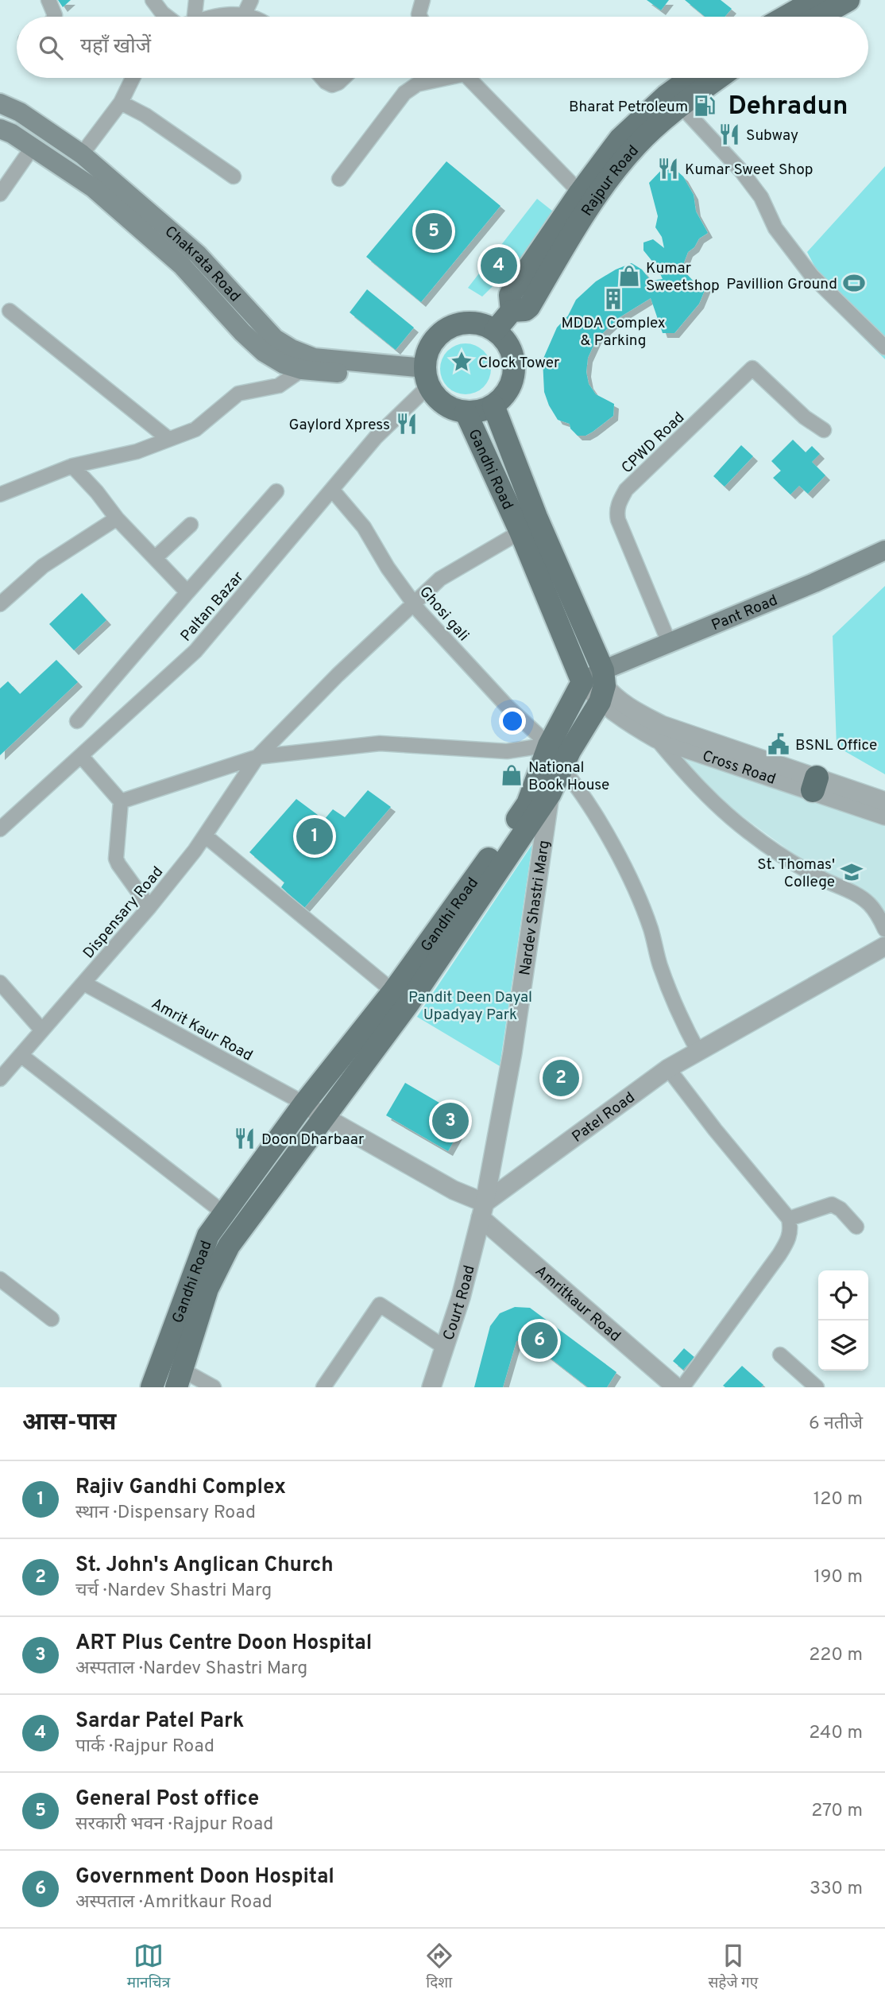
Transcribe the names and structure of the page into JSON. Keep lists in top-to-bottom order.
{
  "streets": {
    "main road": [
      "Rajpur Road",
      "Chakrata Road",
      "Gandhi Road",
      "Pant Road"
    ],
    "street": [
      "CPWD Road",
      "Paltan Bazar",
      "Ghosi gali",
      "Cross Road",
      "Nardev Shastri Marg",
      "Dispensary Road",
      "Amrit Kaur Road",
      "Patel Road",
      "Amritkaur Road",
      "Court Road"
    ]
  },
  "crossings": [
    ["Rajpur Road", "Chakrata Road"],
    ["Rajpur Road", "Gandhi Road"],
    ["Rajpur Road", "Paltan Bazar"],
    ["Chakrata Road", "Gandhi Road"],
    ["Chakrata Road", "Paltan Bazar"],
    ["CPWD Road", "Pant Road"],
    ["Gandhi Road", "Paltan Bazar"],
    ["Gandhi Road", "Pant Road"],
    ["Gandhi Road", "Ghosi gali"],
    ["Gandhi Road", "Cross Road"],
    ["Gandhi Road", "Nardev Shastri Marg"],
    ["Gandhi Road", "Dispensary Road"],
    ["Gandhi Road", "Amrit Kaur Road"],
    ["Paltan Bazar", "Ghosi gali"],
    ["Pant Road", "Cross Road"],
    ["Ghosi gali", "Dispensary Road"],
    ["Nardev Shastri Marg", "Patel Road"],
    ["Nardev Shastri Marg", "Amritkaur Road"],
    ["Nardev Shastri Marg", "Court Road"],
    ["Dispensary Road", "Amrit Kaur Road"],
    ["Patel Road", "Amritkaur Road"],
    ["Patel Road", "Court Road"],
    ["Amritkaur Road", "Court Road"]
  ],
  "districts": ["Dehradun"],
  "parks": ["Pandit Deen Dayal Upadyay Park"],
  "places": {
    "fuel station": ["Bharat Petroleum"],
    "restaurant": [
      "Subway",
      "Kumar Sweet Shop",
      "Gaylord Xpress",
      "Doon Dharbaar"
    ],
    "shop": ["Kumar Sweetshop", "National Book House"],
    "sports": ["Pavillion Ground"],
    "building": ["MDDA Complex & Parking"],
    "place": ["Clock Tower"],
    "public building": ["BSNL Office"],
    "school or university": ["St. Thomas' College"]
  },
  "page": {
    "search": "यहाँ खोजें",
    "pins": [
      "5",
      "4",
      "1",
      "2",
      "3",
      "6"
    ],
    "heading": ["आस-पास", "6 नतीजे"],
    "list": [
      {
        "mark": "1",
        "name": "Rajiv Gandhi Complex",
        "note": "स्थान · Dispensary Road",
        "value": "120 m"
      },
      {
        "mark": "2",
        "name": "St. John's Anglican Church",
        "note": "चर्च · Nardev Shastri Marg",
        "value": "190 m"
      },
      {
        "mark": "3",
        "name": "ART Plus Centre Doon Hospital",
        "note": "अस्पताल · Nardev Shastri Marg",
        "value": "220 m"
      },
      {
        "mark": "4",
        "name": "Sardar Patel Park",
        "note": "पार्क · Rajpur Road",
        "value": "240 m"
      },
      {
        "mark": "5",
        "name": "General Post office",
        "note": "सरकारी भवन · Rajpur Road",
        "value": "270 m"
      },
      {
        "mark": "6",
        "name": "Government Doon Hospital",
        "note": "अस्पताल · Amritkaur Road",
        "value": "330 m"
      }
    ],
    "nav": ["मानचित्र", "दिशा", "सहेजे गए"]
  }
}
